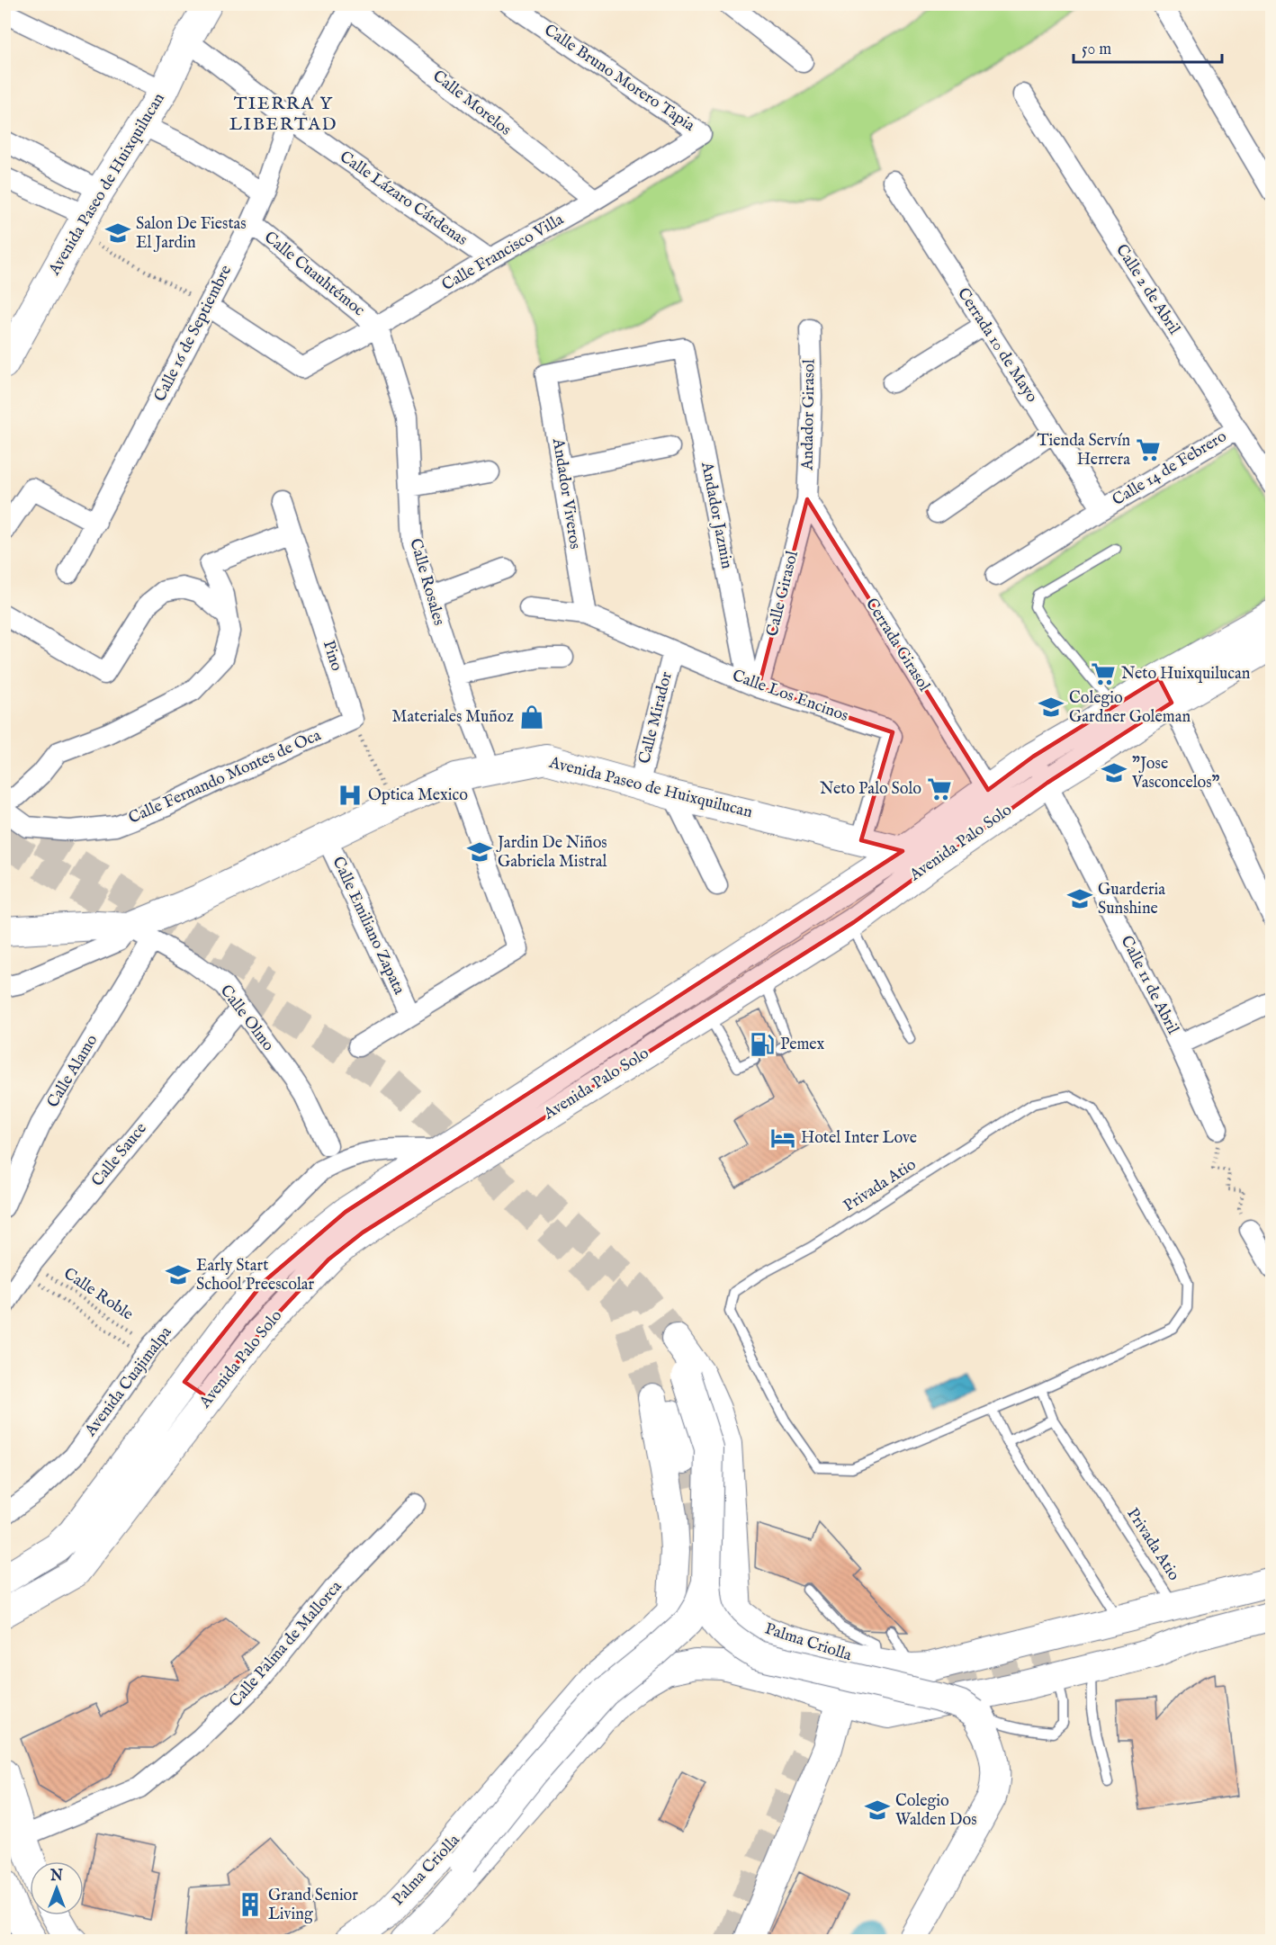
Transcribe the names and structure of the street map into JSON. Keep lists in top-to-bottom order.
{
  "streets": {
    "main road": ["Avenida Paseo de Huixquilucan", "Avenida Palo Solo", "Palma Criolla"],
    "street": [
      "Calle Bruno Morero Tapia",
      "Calle Morelos",
      "Calle Lázaro Cárdenas",
      "Calle Francisco Villa",
      "Calle Cuauhtémoc",
      "Calle 2 de Abril",
      "Calle 16 de Septiembre",
      "Cerrada 10 de Mayo",
      "Andador Girasol",
      "Calle 14 de Febrero",
      "Andador Viveros",
      "Andador Jazmin",
      "Calle Rosales",
      "Calle Girasol",
      "Cerrada Girasol",
      "Pino",
      "Calle Los Encinos",
      "Calle Mirador",
      "Calle Fernando Montes de Oca",
      "Calle Emiliano Zapata",
      "Calle 11 de Abril",
      "Calle Olmo",
      "Calle Alamo",
      "Calle Sauce",
      "Avenida Cuajimalpa",
      "Calle Palma de Mallorca"
    ],
    "lane": ["Privada Atio"],
    "path": ["Calle Roble"]
  },
  "crossings": [
    ["Calle Bruno Morero Tapia", "Calle Francisco Villa"],
    ["Calle Morelos", "Calle Francisco Villa"],
    ["Calle Morelos", "Calle 16 de Septiembre"],
    ["Avenida Paseo de Huixquilucan", "Calle Lázaro Cárdenas"],
    ["Avenida Paseo de Huixquilucan", "Calle Rosales"],
    ["Avenida Paseo de Huixquilucan", "Calle Los Encinos"],
    ["Avenida Paseo de Huixquilucan", "Calle Mirador"],
    ["Avenida Paseo de Huixquilucan", "Avenida Palo Solo"],
    ["Avenida Paseo de Huixquilucan", "Calle Emiliano Zapata"],
    ["Avenida Paseo de Huixquilucan", "Calle Olmo"],
    ["Avenida Paseo de Huixquilucan", "Calle Alamo"],
    ["Calle Lázaro Cárdenas", "Calle Francisco Villa"],
    ["Calle Lázaro Cárdenas", "Calle 16 de Septiembre"],
    ["Calle Francisco Villa", "Calle Cuauhtémoc"],
    ["Calle Francisco Villa", "Calle 16 de Septiembre"],
    ["Calle Francisco Villa", "Calle Rosales"],
    ["Calle Cuauhtémoc", "Calle 16 de Septiembre"],
    ["Calle Cuauhtémoc", "Calle Rosales"],
    ["Calle 2 de Abril", "Calle 14 de Febrero"],
    ["Cerrada 10 de Mayo", "Calle 14 de Febrero"],
    ["Andador Girasol", "Calle Girasol"],
    ["Andador Girasol", "Cerrada Girasol"],
    ["Andador Viveros", "Andador Jazmin"],
    ["Andador Viveros", "Calle Los Encinos"],
    ["Andador Jazmin", "Calle Girasol"],
    ["Andador Jazmin", "Calle Los Encinos"],
    ["Calle Girasol", "Cerrada Girasol"],
    ["Calle Girasol", "Calle Los Encinos"],
    ["Cerrada Girasol", "Avenida Palo Solo"],
    ["Pino", "Calle Fernando Montes de Oca"],
    ["Calle Los Encinos", "Calle Mirador"],
    ["Avenida Palo Solo", "Calle 11 de Abril"],
    ["Avenida Palo Solo", "Avenida Cuajimalpa"],
    ["Calle Olmo", "Calle Alamo"],
    ["Calle Olmo", "Calle Sauce"],
    ["Calle Sauce", "Calle Roble"],
    ["Privada Atio", "Palma Criolla"],
    ["Calle Roble", "Avenida Cuajimalpa"]
  ],
  "districts": ["TIERRA Y LIBERTAD"],
  "places": {
    "school or university": [
      "Salon De Fiestas El Jardin",
      "Colegio Gardner Goleman",
      "\"Jose Vasconcelos\"",
      "Jardin De Niños Gabriela Mistral",
      "Guarderia Sunshine",
      "Early Start School Preescolar",
      "Colegio Walden Dos"
    ],
    "supermarket": ["Tienda Servín Herrera", "Neto Huixquilucan", "Neto Palo Solo"],
    "shop": ["Materiales Muñoz"],
    "hospital": ["Optica Mexico"],
    "fuel station": ["Pemex"],
    "hotel": ["Hotel Inter Love"],
    "building": ["Grand Senior Living"]
  },
  "scale_bar": "50 m",
  "north": "top"
}
